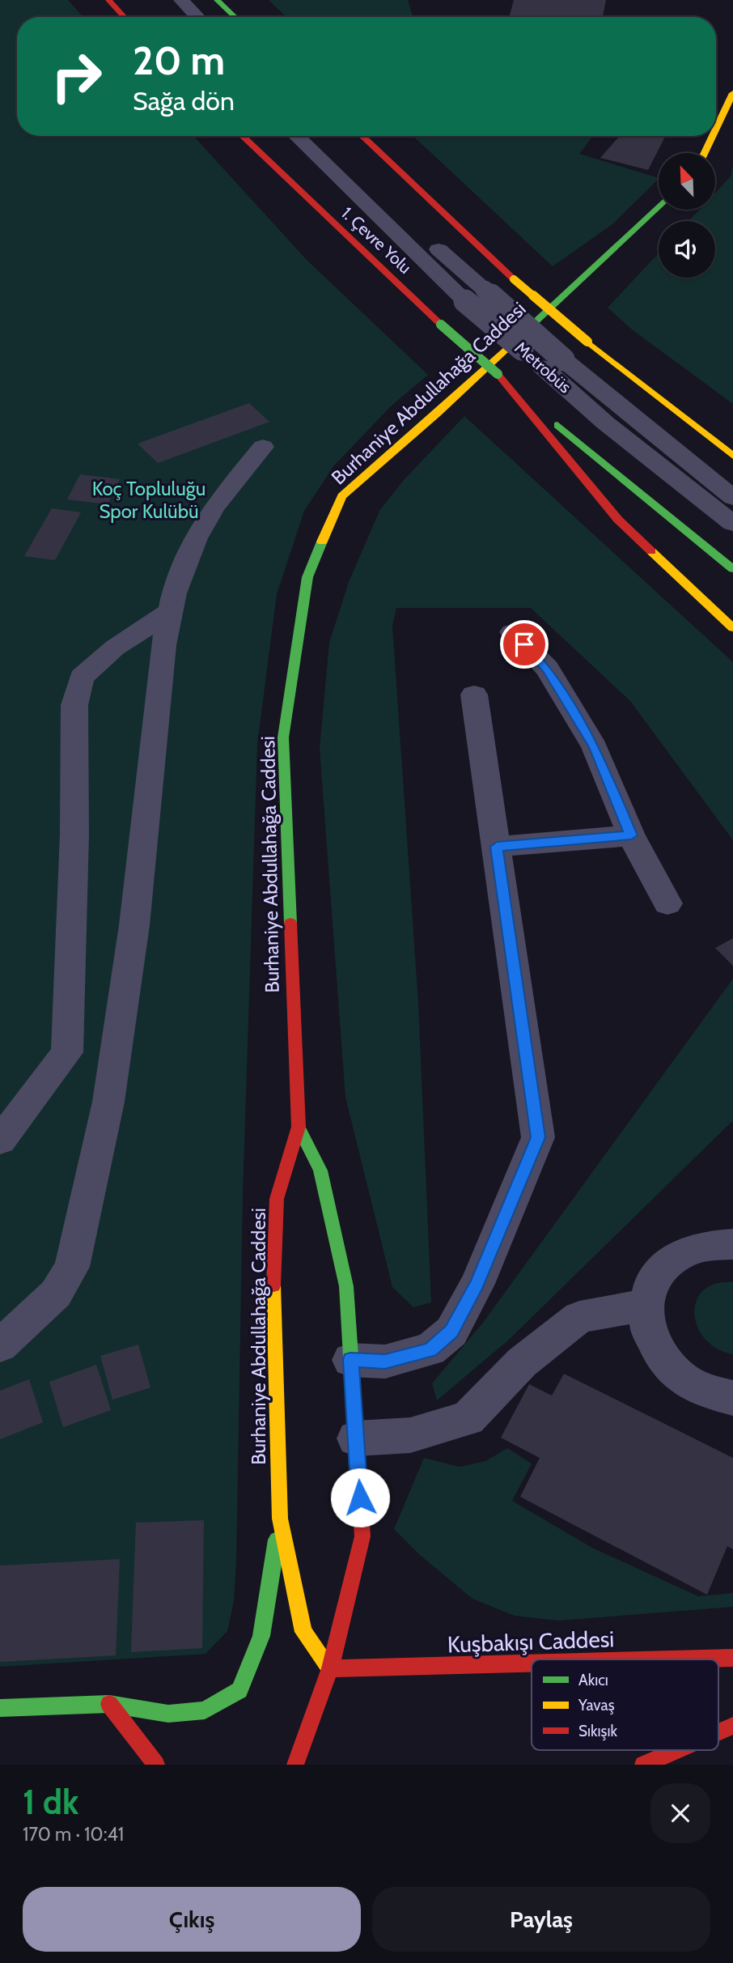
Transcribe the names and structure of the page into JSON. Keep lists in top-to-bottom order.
{
  "streets": {
    "main road": ["1. Çevre Yolu", "Burhaniye Abdullahağa Caddesi", "Kuşbakışı Caddesi"],
    "lane": ["Metrobüs"]
  },
  "crossings": [
    ["Burhaniye Abdullahağa Caddesi", "Kuşbakışı Caddesi"]
  ],
  "parks": ["Koç Topluluğu Spor Kulübü"],
  "legend": ["Akıcı", "Yavaş", "Sıkışık"],
  "north": "top left",
  "page": {
    "turn": ["20 m", "Sağa dön"],
    "heading": ["1 dk", "170 m · 10:41"],
    "buttons": ["Çıkış", "Paylaş"]
  }
}
